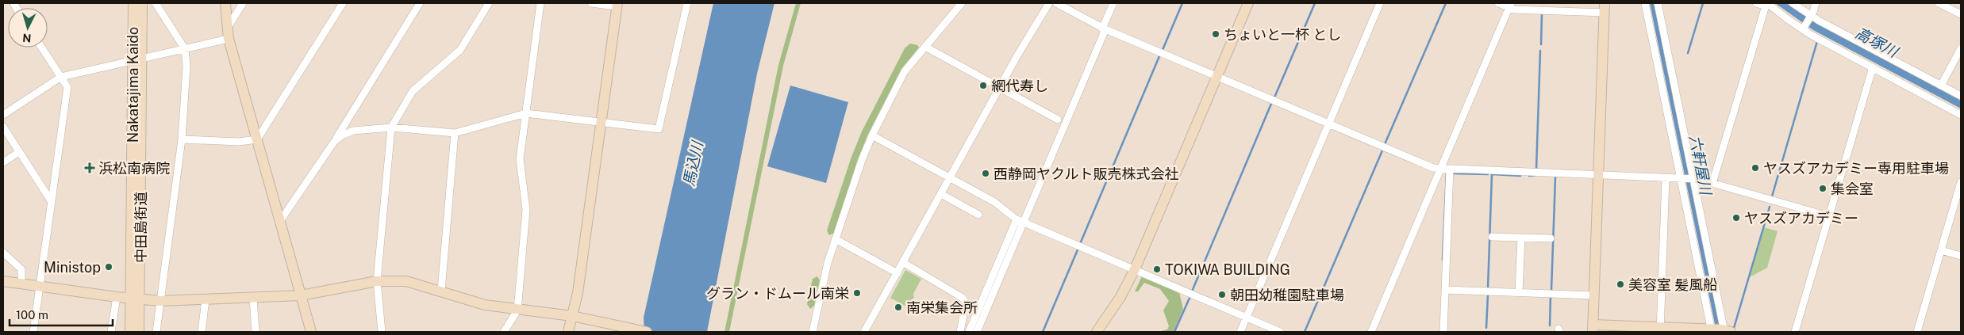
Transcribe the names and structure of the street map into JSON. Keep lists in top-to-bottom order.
{
  "streets": {
    "street": ["Nakatajima Kaido"]
  },
  "water": ["高塚川", "馬込川", "六軒屋川"],
  "places": {
    "other": [
      "ちょいと一杯 とし",
      "網代寿し",
      "ヤスズアカデミー専用駐車場",
      "西静岡ヤクルト販売株式会社",
      "集会室",
      "ヤスズアカデミー",
      "Ministop",
      "TOKIWA BUILDING",
      "美容室 髪風船",
      "グラン・ドムール南栄",
      "朝田幼稚園駐車場",
      "南栄集会所"
    ],
    "health": ["浜松南病院"]
  },
  "scale_bar": "100 m",
  "north": "bottom"
}
